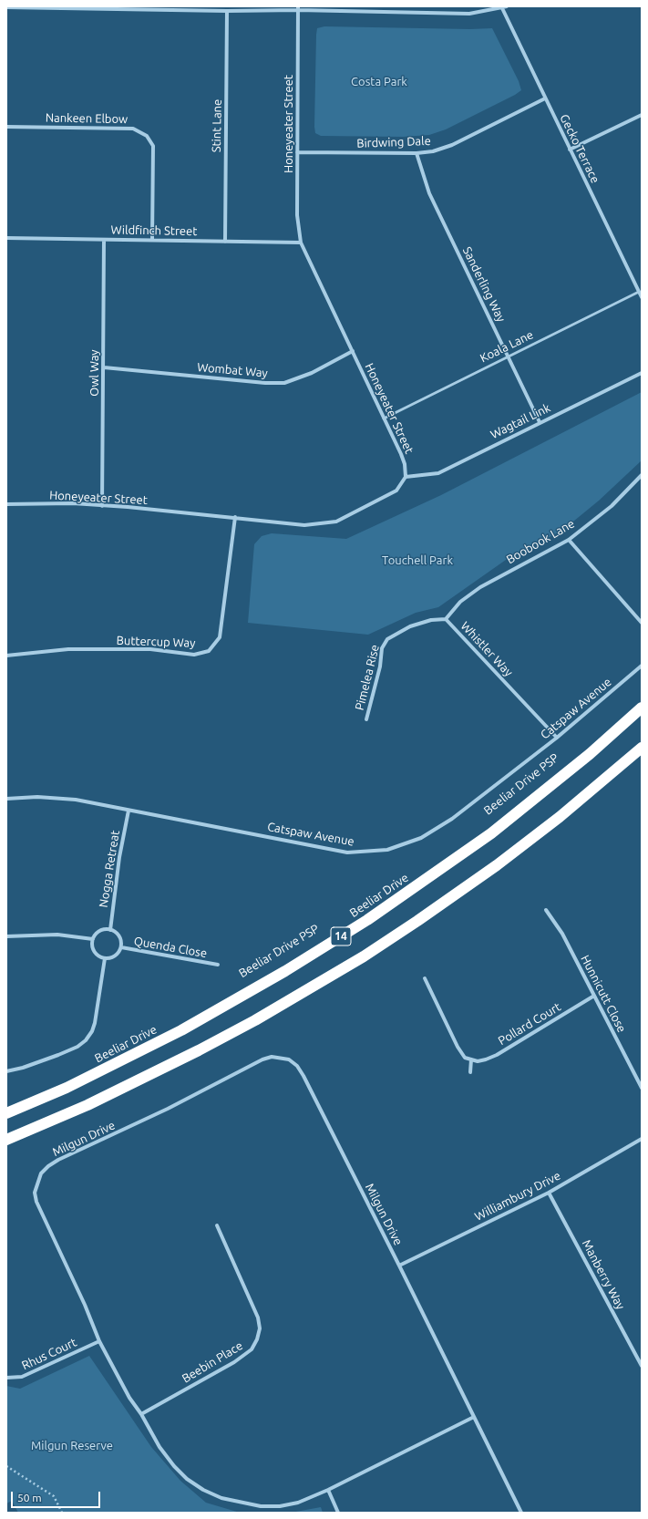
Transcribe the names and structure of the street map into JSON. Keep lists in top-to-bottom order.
{
  "streets": {
    "highway": ["Beeliar Drive", "14"],
    "street": [
      "Nankeen Elbow",
      "Honeyeater Street",
      "Stint Lane",
      "Birdwing Dale",
      "Gecko Terrace",
      "Wildfinch Street",
      "Sanderling Way",
      "Wombat Way",
      "Owl Way",
      "Wagtail Link",
      "Boobook Lane",
      "Buttercup Way",
      "Whistler Way",
      "Pimelea Rise",
      "Catspaw Avenue",
      "Nogga Retreat",
      "Quenda Close",
      "Hunnicutt Close",
      "Pollard Court",
      "Milgun Drive",
      "Williambury Drive",
      "Manberry Way",
      "Rhus Court",
      "Beebin Place"
    ],
    "lane": ["Koala Lane"]
  },
  "crossings": [
    ["Nankeen Elbow", "Wildfinch Street"],
    ["Honeyeater Street", "Birdwing Dale"],
    ["Honeyeater Street", "Wildfinch Street"],
    ["Honeyeater Street", "Koala Lane"],
    ["Honeyeater Street", "Wombat Way"],
    ["Honeyeater Street", "Owl Way"],
    ["Honeyeater Street", "Wagtail Link"],
    ["Honeyeater Street", "Buttercup Way"],
    ["Stint Lane", "Wildfinch Street"],
    ["Birdwing Dale", "Gecko Terrace"],
    ["Birdwing Dale", "Sanderling Way"],
    ["Gecko Terrace", "Koala Lane"],
    ["Wildfinch Street", "Owl Way"],
    ["Sanderling Way", "Koala Lane"],
    ["Sanderling Way", "Wagtail Link"],
    ["Wombat Way", "Owl Way"],
    ["Boobook Lane", "Whistler Way"],
    ["Whistler Way", "Pimelea Rise"],
    ["Whistler Way", "Catspaw Avenue"],
    ["Catspaw Avenue", "Nogga Retreat"],
    ["Nogga Retreat", "Quenda Close"],
    ["Hunnicutt Close", "Pollard Court"],
    ["Milgun Drive", "Williambury Drive"],
    ["Milgun Drive", "Rhus Court"],
    ["Milgun Drive", "Beebin Place"],
    ["Williambury Drive", "Manberry Way"]
  ],
  "parks": ["Costa Park", "Touchell Park", "Milgun Reserve"],
  "scale_bar": "50 m"
}
